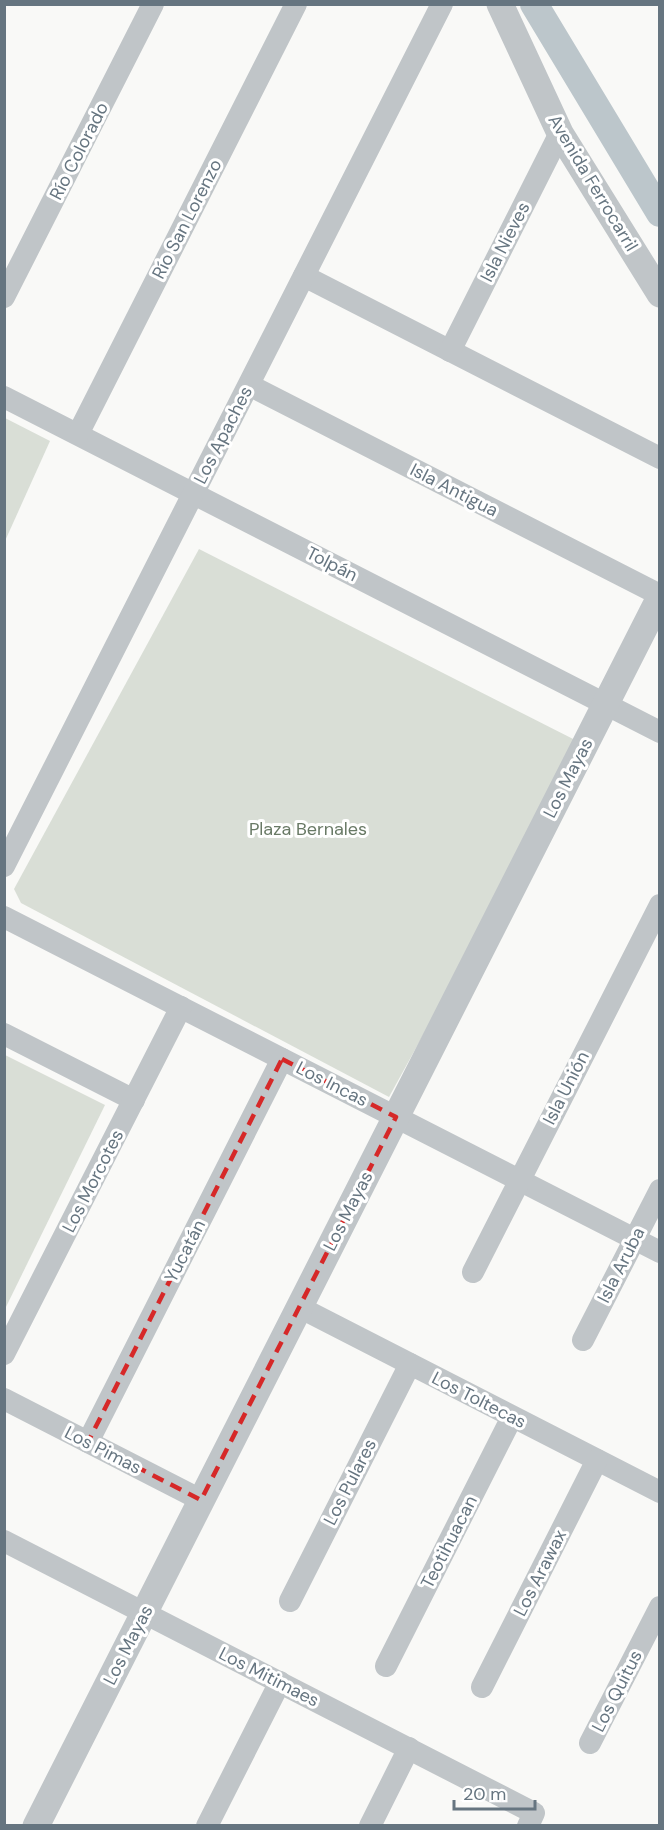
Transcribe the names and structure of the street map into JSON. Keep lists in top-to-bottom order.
{
  "streets": {
    "street": [
      "Río Colorado",
      "Avenida Ferrocarril",
      "Río San Lorenzo",
      "Isla Nieves",
      "Los Apaches",
      "Isla Antigua",
      "Tolpán",
      "Los Mayas",
      "Los Incas",
      "Isla Unión",
      "Los Morcotes",
      "Yucatán",
      "Isla Aruba",
      "Los Toltecas",
      "Los Pimas",
      "Los Pulares",
      "Teotihuacan",
      "Los Arawax",
      "Los Mitimaes",
      "Los Quitus"
    ]
  },
  "crossings": [
    ["Avenida Ferrocarril", "Isla Nieves"],
    ["Río San Lorenzo", "Tolpán"],
    ["Los Apaches", "Isla Antigua"],
    ["Los Apaches", "Tolpán"],
    ["Isla Antigua", "Los Mayas"],
    ["Tolpán", "Los Mayas"],
    ["Los Mayas", "Los Incas"],
    ["Los Mayas", "Los Toltecas"],
    ["Los Mayas", "Los Pimas"],
    ["Los Mayas", "Los Mitimaes"],
    ["Los Incas", "Isla Unión"],
    ["Los Incas", "Los Morcotes"],
    ["Los Incas", "Yucatán"],
    ["Los Incas", "Isla Aruba"],
    ["Yucatán", "Los Pimas"],
    ["Los Toltecas", "Los Pulares"],
    ["Los Toltecas", "Teotihuacan"],
    ["Los Toltecas", "Los Arawax"]
  ],
  "parks": ["Plaza Bernales"],
  "scale_bar": "20 m"
}
